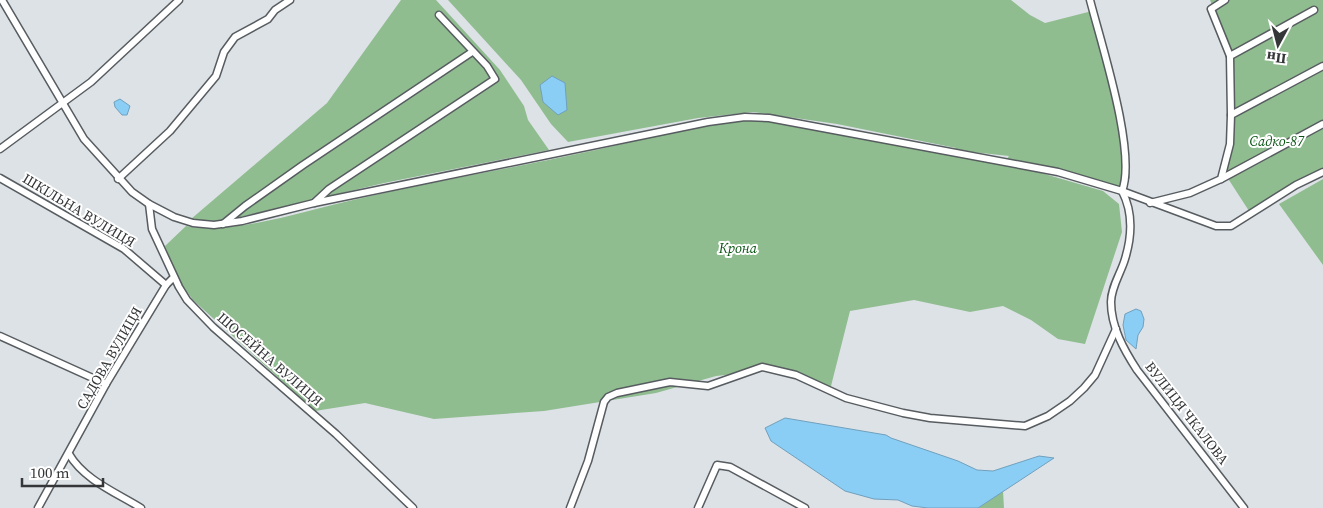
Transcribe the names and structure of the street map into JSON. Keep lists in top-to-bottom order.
{
  "streets": {
    "street": [
      "ШКІЛЬНА ВУЛИЦЯ",
      "САДОВА ВУЛИЦЯ",
      "ШОСЕЙНА ВУЛИЦЯ",
      "ВУЛИЦЯ ЧКАЛОВА"
    ]
  },
  "crossings": [
    ["ШКІЛЬНА ВУЛИЦЯ", "САДОВА ВУЛИЦЯ"],
    ["САДОВА ВУЛИЦЯ", "ШОСЕЙНА ВУЛИЦЯ"]
  ],
  "parks": ["Садко-87", "Крона"],
  "scale_bar": "100 m",
  "north": "bottom"
}
